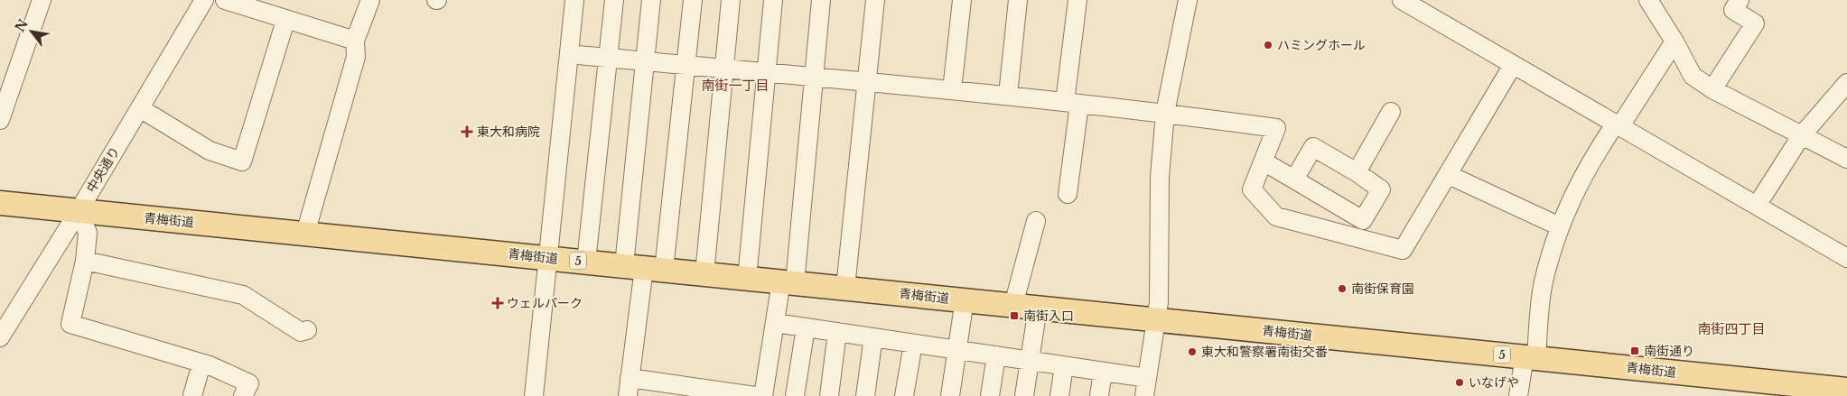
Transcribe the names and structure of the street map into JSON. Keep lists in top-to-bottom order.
{
  "streets": {
    "main road": ["青梅街道", "5"],
    "street": ["中央通り"]
  },
  "crossings": [
    ["中央通り", "青梅街道"]
  ],
  "districts": ["南街一丁目", "南街四丁目"],
  "places": {
    "other": [
      "ハミングホール",
      "南街保育園",
      "東大和警察署南街交番",
      "いなげや"
    ],
    "health": ["東大和病院", "ウェルパーク"],
    "transit": ["南街入口", "南街通り"]
  },
  "north": "top left"
}
